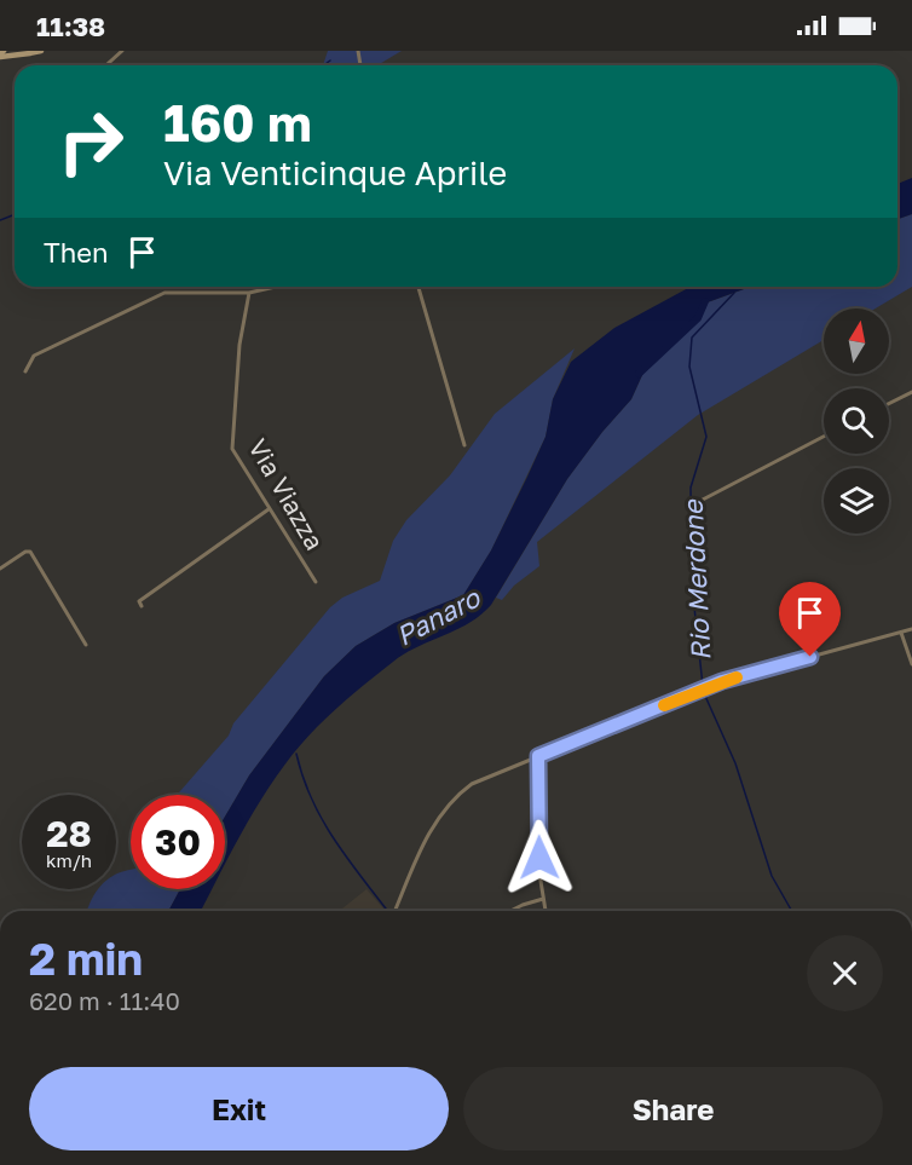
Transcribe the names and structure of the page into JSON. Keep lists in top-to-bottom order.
{
  "streets": {
    "street": ["Via Viazza"]
  },
  "water": ["Rio Merdone", "Panaro"],
  "north": "top",
  "page": {
    "status": "11:38",
    "turn": ["160 m", "Via Venticinque Aprile"],
    "then": "Then",
    "speed": "28 km/h",
    "limit": "30",
    "heading": ["2 min", "620 m · 11:40"],
    "buttons": ["Exit", "Share"]
  }
}
